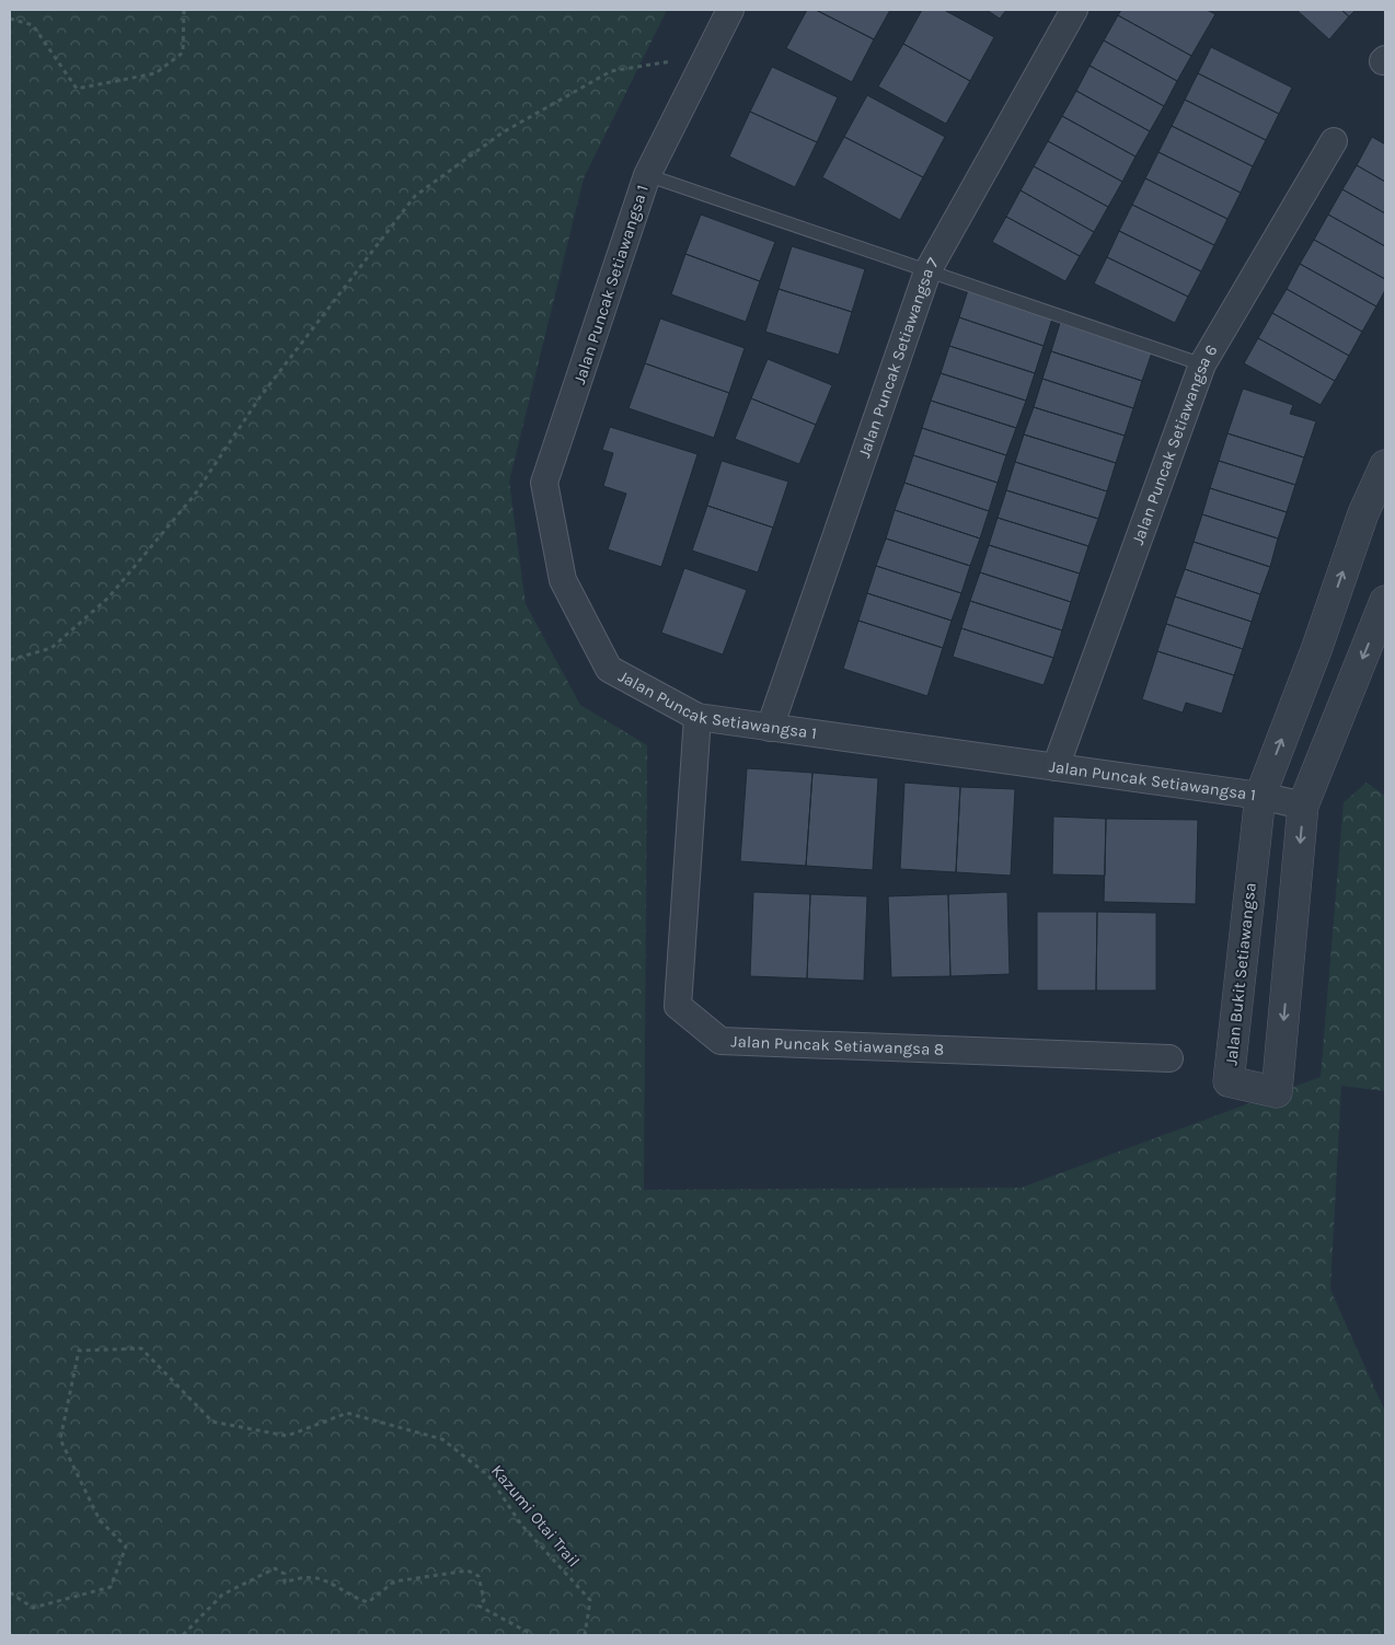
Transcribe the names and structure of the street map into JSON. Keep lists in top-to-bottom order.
{
  "streets": {
    "street": [
      "Jalan Puncak Setiawangsa 1",
      "Jalan Puncak Setiawangsa 7",
      "Jalan Puncak Setiawangsa 6",
      "Jalan Bukit Setiawangsa",
      "Jalan Puncak Setiawangsa 8"
    ],
    "path": ["Kazumi Otai Trail"]
  },
  "crossings": [
    ["Jalan Puncak Setiawangsa 1", "Jalan Puncak Setiawangsa 7"],
    ["Jalan Puncak Setiawangsa 1", "Jalan Puncak Setiawangsa 6"],
    ["Jalan Puncak Setiawangsa 1", "Jalan Bukit Setiawangsa"],
    ["Jalan Puncak Setiawangsa 1", "Jalan Puncak Setiawangsa 8"]
  ]
}
